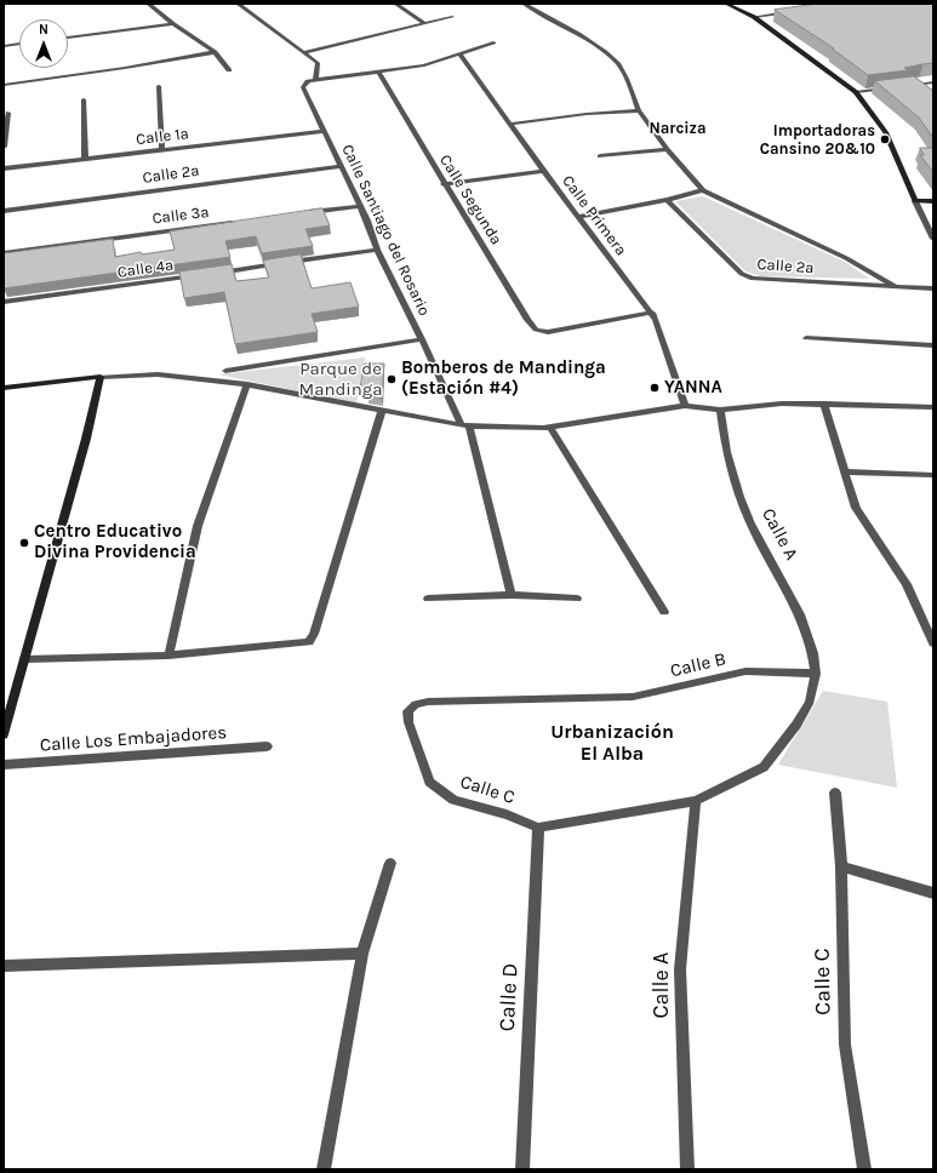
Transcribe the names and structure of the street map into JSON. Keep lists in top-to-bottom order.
{
  "streets": {
    "street": [
      "Calle 1a",
      "Calle 2a",
      "Calle Segunda",
      "Calle 3a",
      "Calle Primera",
      "Calle Santiago del Rosario",
      "Calle 2ª",
      "Calle 4a",
      "Calle A",
      "Calle B",
      "Calle Los Embajadores",
      "Calle C",
      "Calle D"
    ]
  },
  "crossings": [
    ["Calle 1a", "Calle Santiago del Rosario"],
    ["Calle 2a", "Calle Santiago del Rosario"],
    ["Calle Segunda", "Calle Primera"],
    ["Calle A", "Calle B"],
    ["Calle B", "Calle C"],
    ["Calle C", "Calle D"]
  ],
  "districts": ["Narciza", "Urbanización El Alba"],
  "parks": ["Parque de Mandinga"],
  "places": [
    "Importadoras Cansino 20&10",
    "Bomberos de Mandinga (Estación #4)",
    "YANNA",
    "Centro Educativo Divina Providencia"
  ],
  "north": "top"
}
